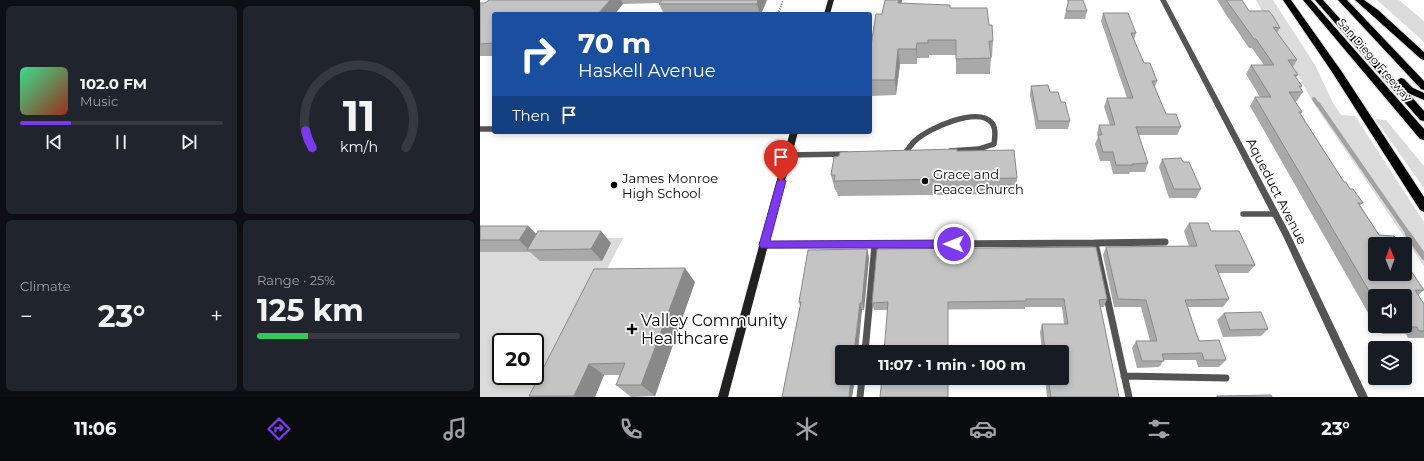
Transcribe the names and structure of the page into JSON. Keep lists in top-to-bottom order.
{
  "streets": {
    "highway": ["San Diego Freeway"],
    "street": ["Aqueduct Avenue"]
  },
  "places": {
    "other": ["Grace and Peace Church", "James Monroe High School"],
    "health": ["Valley Community Healthcare"]
  },
  "north": "top",
  "page": {
    "turn": ["70 m", "Haskell Avenue"],
    "song": ["102.0 FM", "Music"],
    "then": "Then",
    "tile": [
      "Climate",
      ["Range · 25%", "125 km"]
    ],
    "heat": ["−", "23°", "+"],
    "limit": "20",
    "trip": "11:07 · 1 min · 100 m",
    "tabs": ["11:06", "23°"],
    "gauge": ["11", "km/h"]
  }
}
